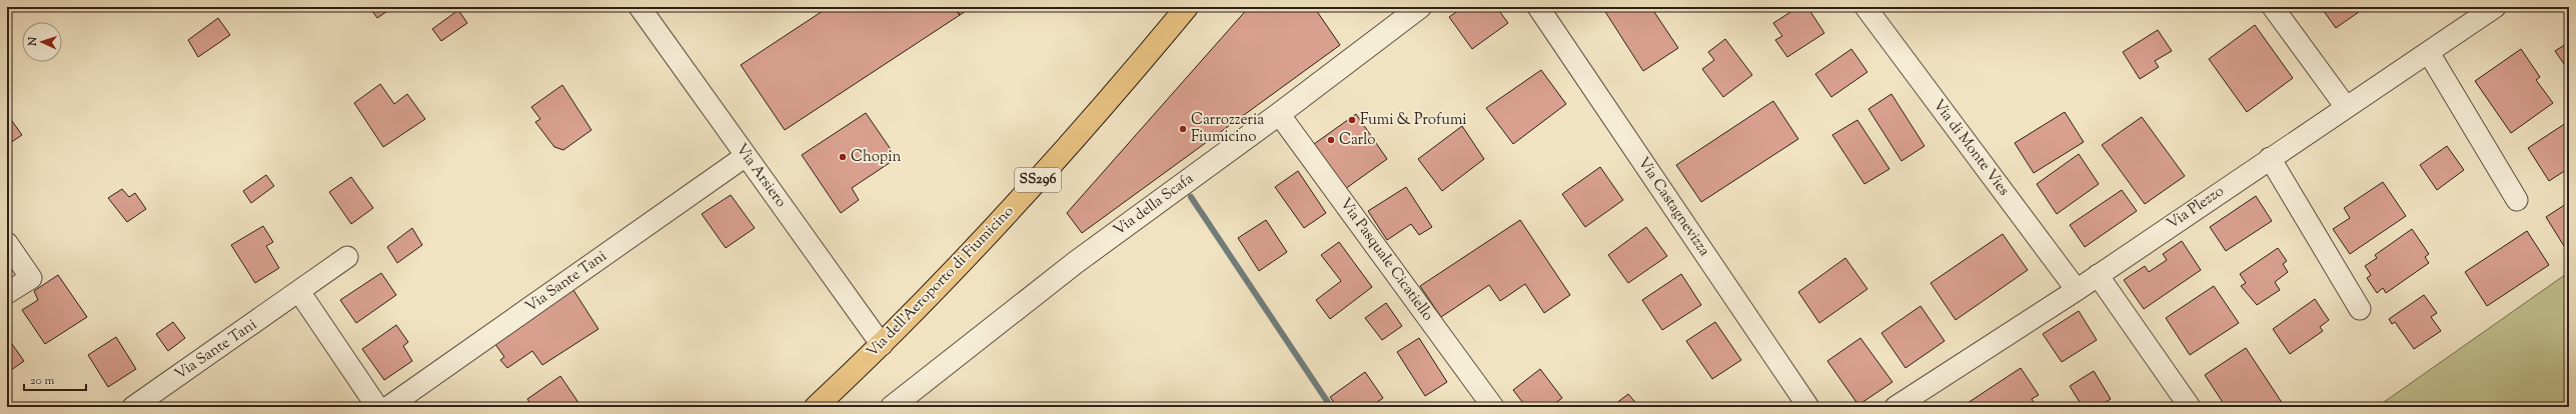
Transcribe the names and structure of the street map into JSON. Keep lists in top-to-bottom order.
{
  "streets": {
    "main road": ["SS296", "Via dell'Aeroporto di Fiumicino"],
    "street": [
      "Via di Monte Vies",
      "Via Arsiero",
      "Via della Scafa",
      "Via Castagnevizza",
      "Via Plezzo",
      "Via Pasquale Cicatiello",
      "Via Sante Tani"
    ]
  },
  "crossings": [
    ["Via di Monte Vies", "Via Plezzo"],
    ["Via Arsiero", "Via Sante Tani"],
    ["Via Arsiero", "Via dell'Aeroporto di Fiumicino"],
    ["Via della Scafa", "Via Pasquale Cicatiello"]
  ],
  "places": [
    "Fumi & Profumi",
    "Carrozzeria Fiumicino",
    "Carlo",
    "Chopin"
  ],
  "scale_bar": "20 m",
  "north": "left"
}
